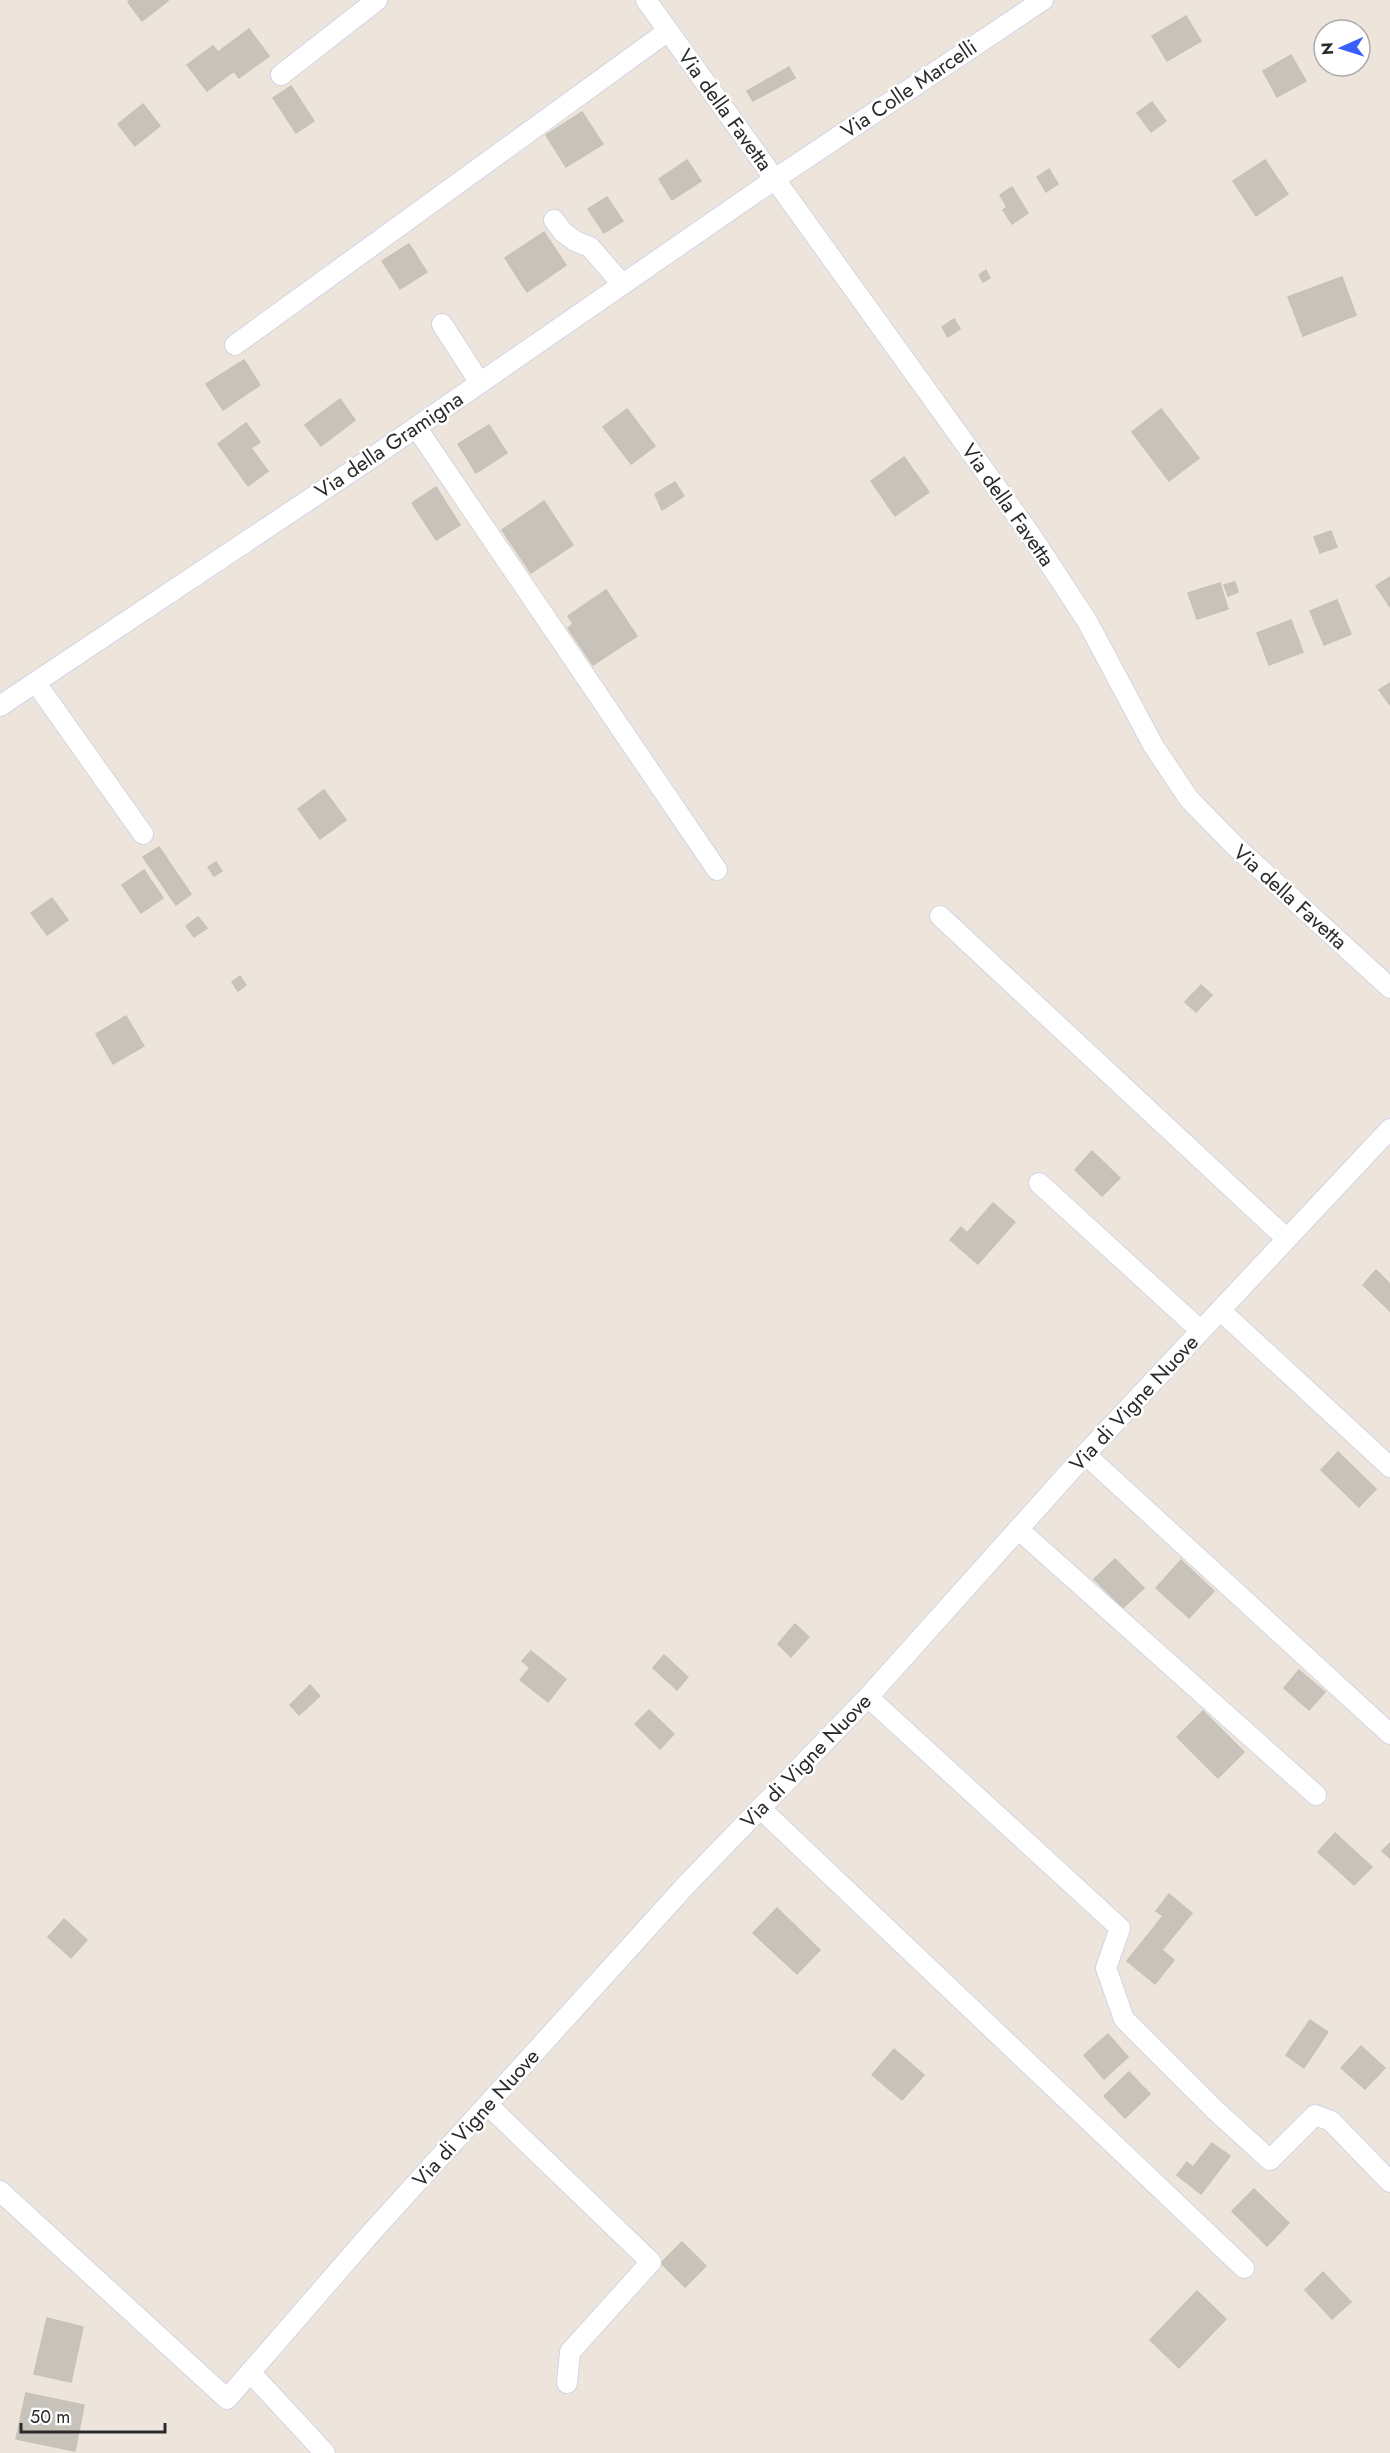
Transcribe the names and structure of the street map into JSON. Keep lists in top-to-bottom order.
{
  "streets": {
    "street": [
      "Via Colle Marcelli",
      "Via della Favetta",
      "Via della Gramigna",
      "Via di Vigne Nuove"
    ]
  },
  "crossings": [
    ["Via Colle Marcelli", "Via della Favetta"],
    ["Via Colle Marcelli", "Via della Gramigna"],
    ["Via della Favetta", "Via della Gramigna"]
  ],
  "scale_bar": "50 m",
  "north": "left"
}
